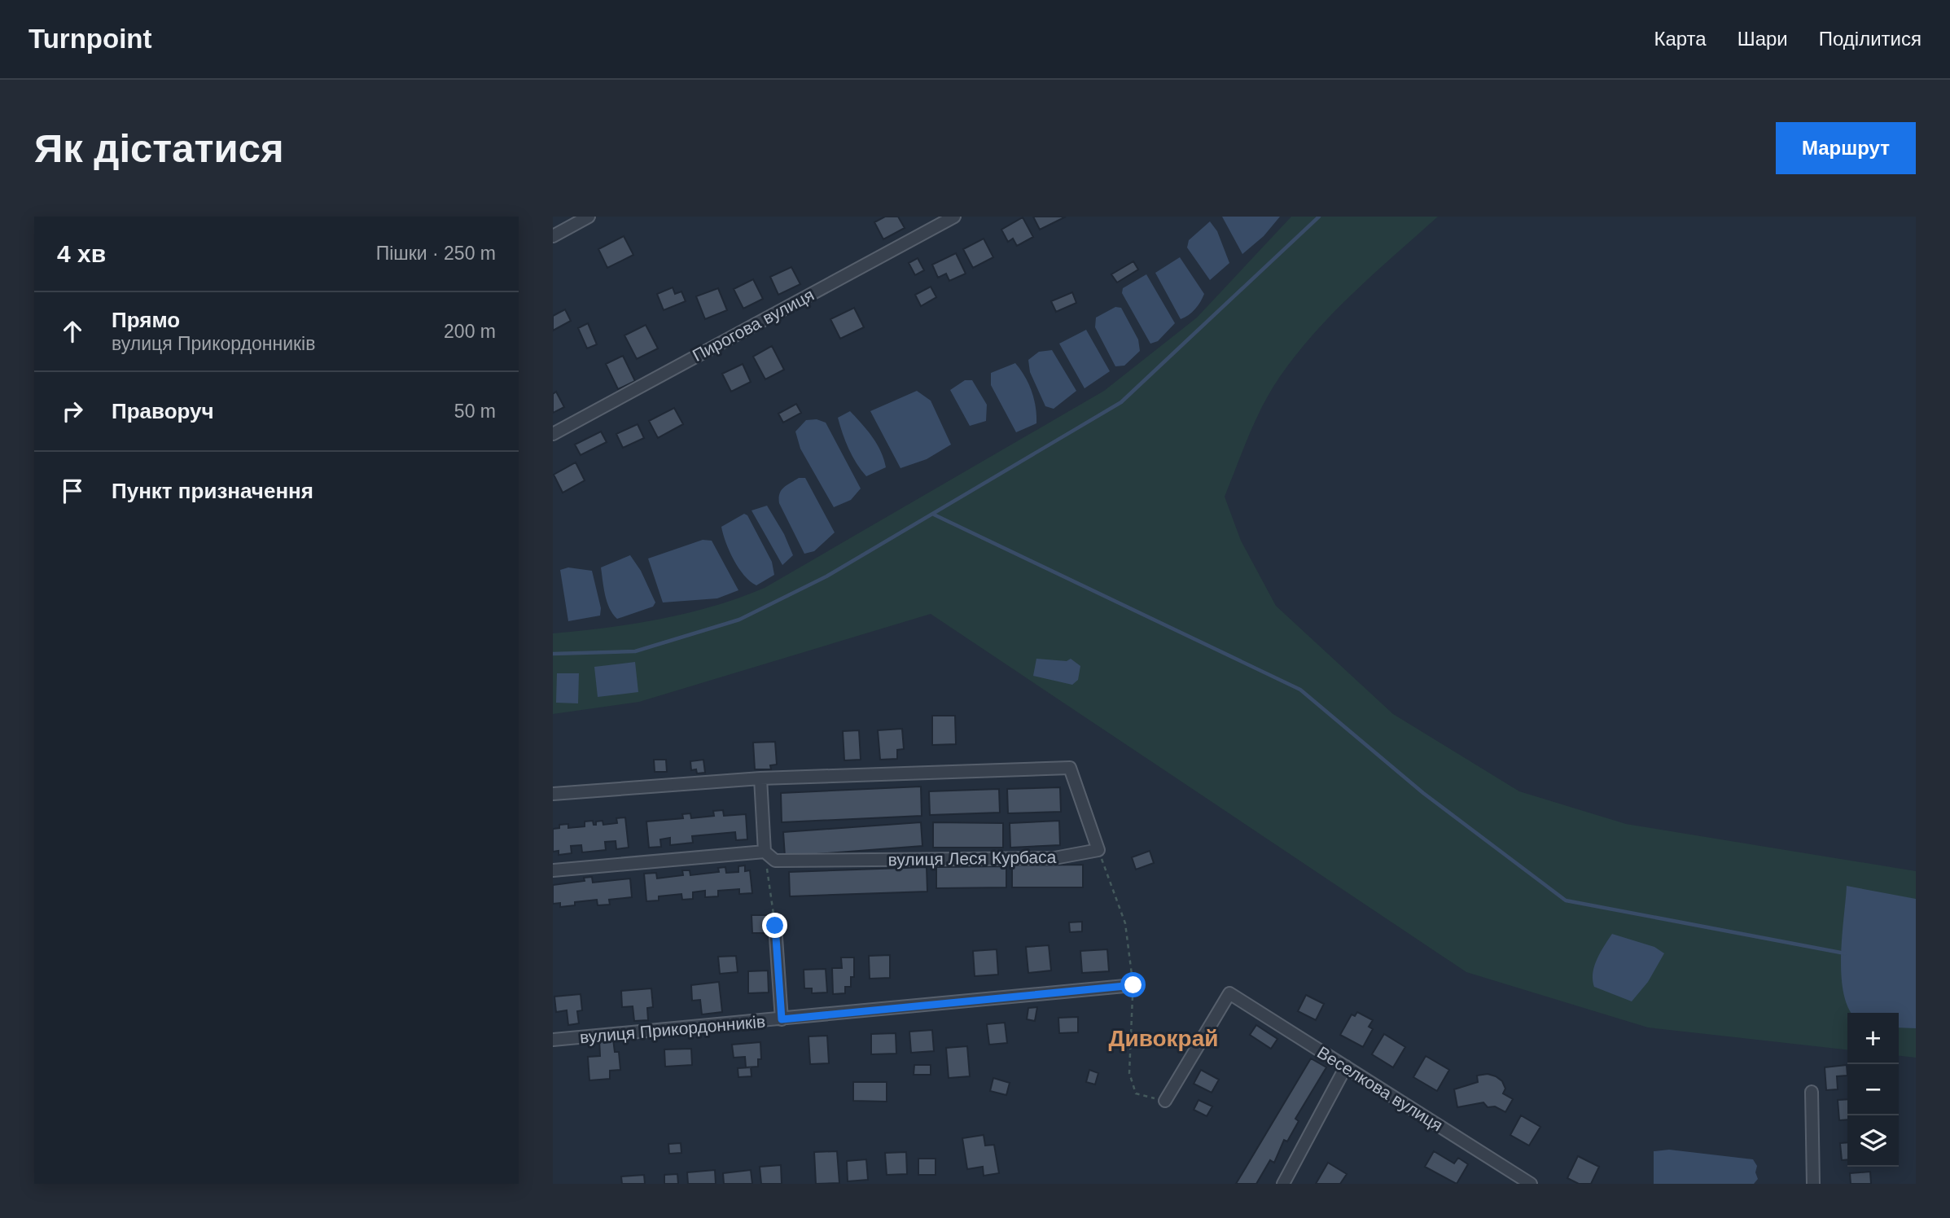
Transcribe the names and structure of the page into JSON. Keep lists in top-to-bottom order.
{
  "streets": {
    "street": [
      "Пирогова вулиця",
      "вулиця Леся Курбаса",
      "вулиця Прикордонників",
      "Веселкова вулиця"
    ]
  },
  "districts": ["Дивокрай"],
  "page": {
    "header": "Turnpoint",
    "nav": ["Карта", "Шари", "Поділитися"],
    "buttons": "Маршрут",
    "title": "Як дістатися",
    "heading": ["4 хв", "Пішки · 250 m"],
    "list": [
      ["Прямо", "вулиця Прикордонників", "200 m"],
      ["Праворуч", "50 m"],
      "Пункт призначення"
    ],
    "map_buttons": ["+", "−"]
  }
}
